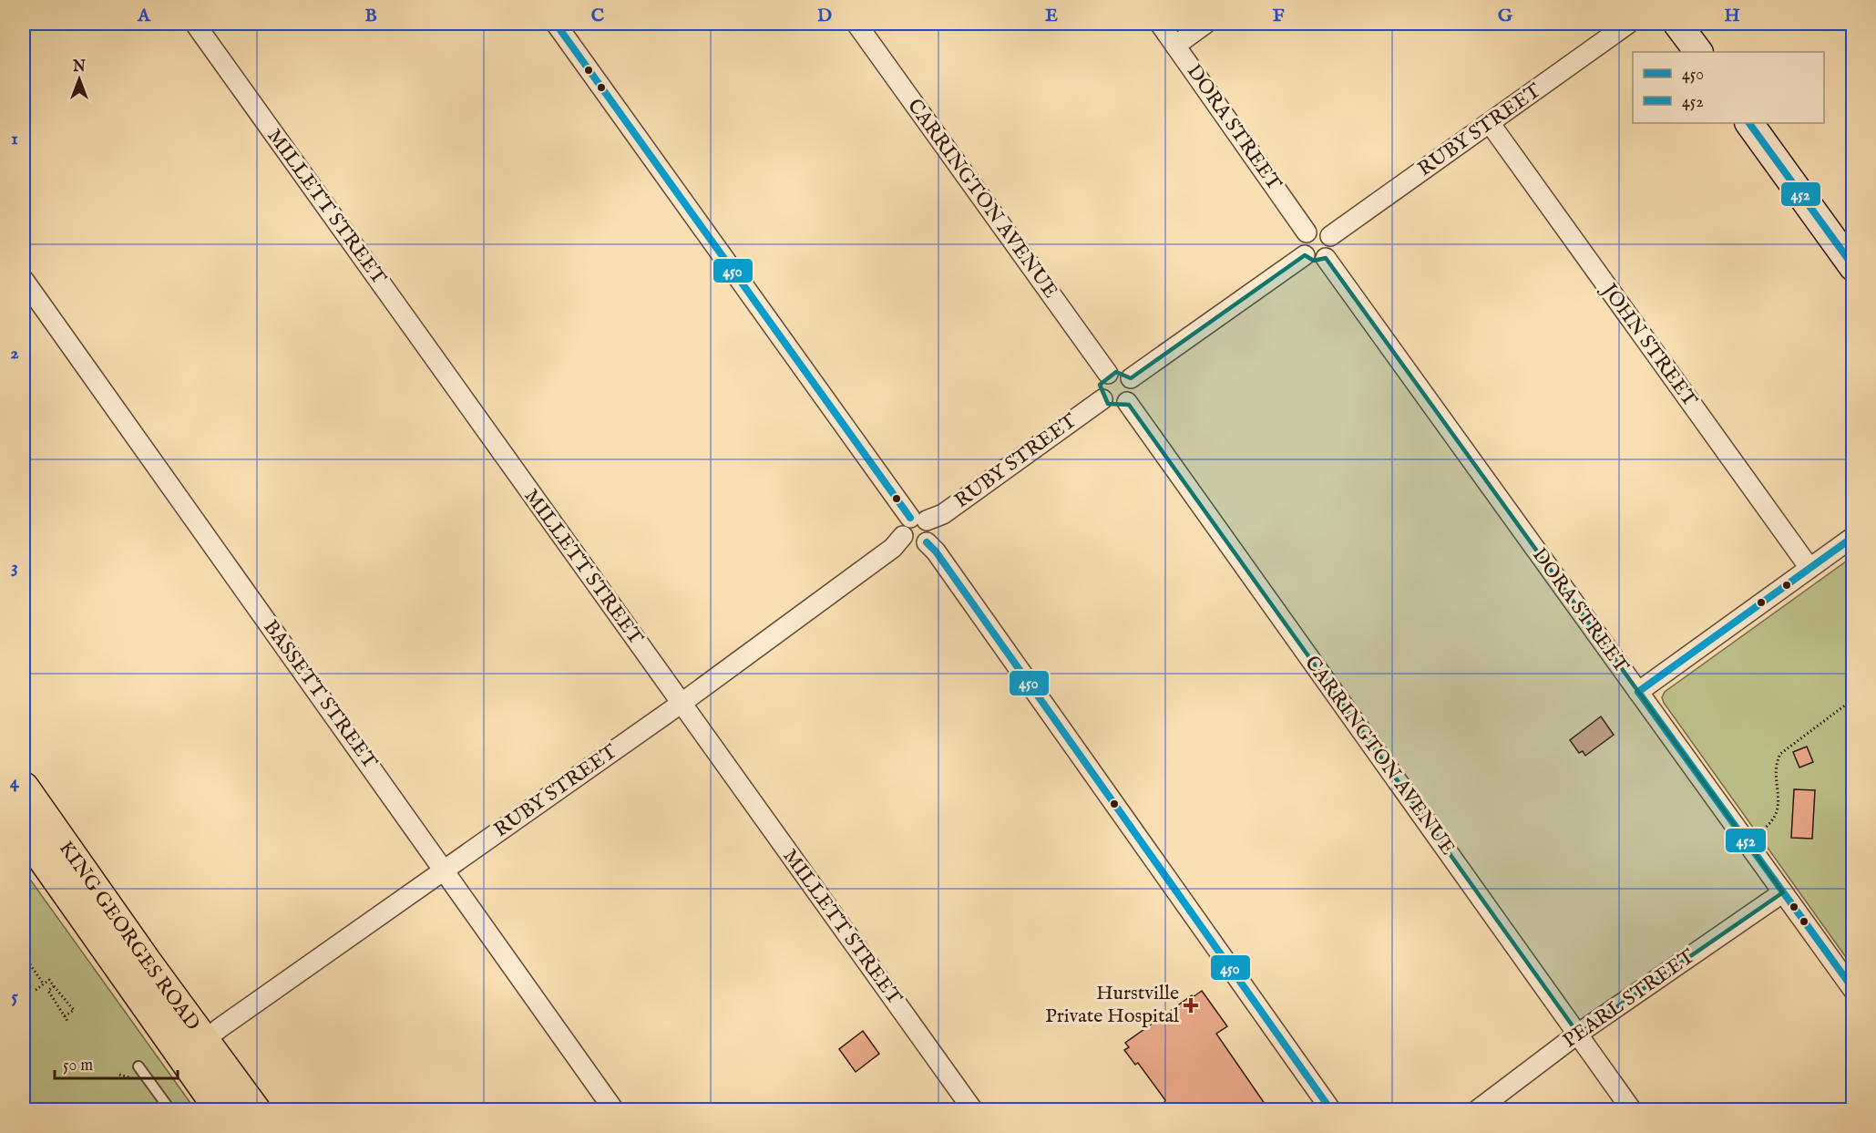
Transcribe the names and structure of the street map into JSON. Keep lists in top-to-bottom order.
{
  "streets": {
    "highway": ["KING GEORGES ROAD"],
    "street": [
      "DORA STREET",
      "RUBY STREET",
      "CARRINGTON AVENUE",
      "MILLETT STREET",
      "JOHN STREET",
      "BASSETT STREET",
      "PEARL STREET"
    ]
  },
  "crossings": [
    ["DORA STREET", "RUBY STREET"],
    ["DORA STREET", "PEARL STREET"],
    ["RUBY STREET", "CARRINGTON AVENUE"],
    ["RUBY STREET", "MILLETT STREET"],
    ["RUBY STREET", "JOHN STREET"],
    ["RUBY STREET", "BASSETT STREET"],
    ["RUBY STREET", "KING GEORGES ROAD"],
    ["CARRINGTON AVENUE", "PEARL STREET"]
  ],
  "places": {
    "health": ["Hurstville Private Hospital"]
  },
  "lines": ["transit line 450", "transit line 452"],
  "legend": ["450", "452"],
  "scale_bar": "50 m",
  "north": "top",
  "grid": {
    "columns": [
      "A",
      "B",
      "C",
      "D",
      "E",
      "F",
      "G",
      "H"
    ],
    "rows": [
      "1",
      "2",
      "3",
      "4",
      "5"
    ]
  }
}
